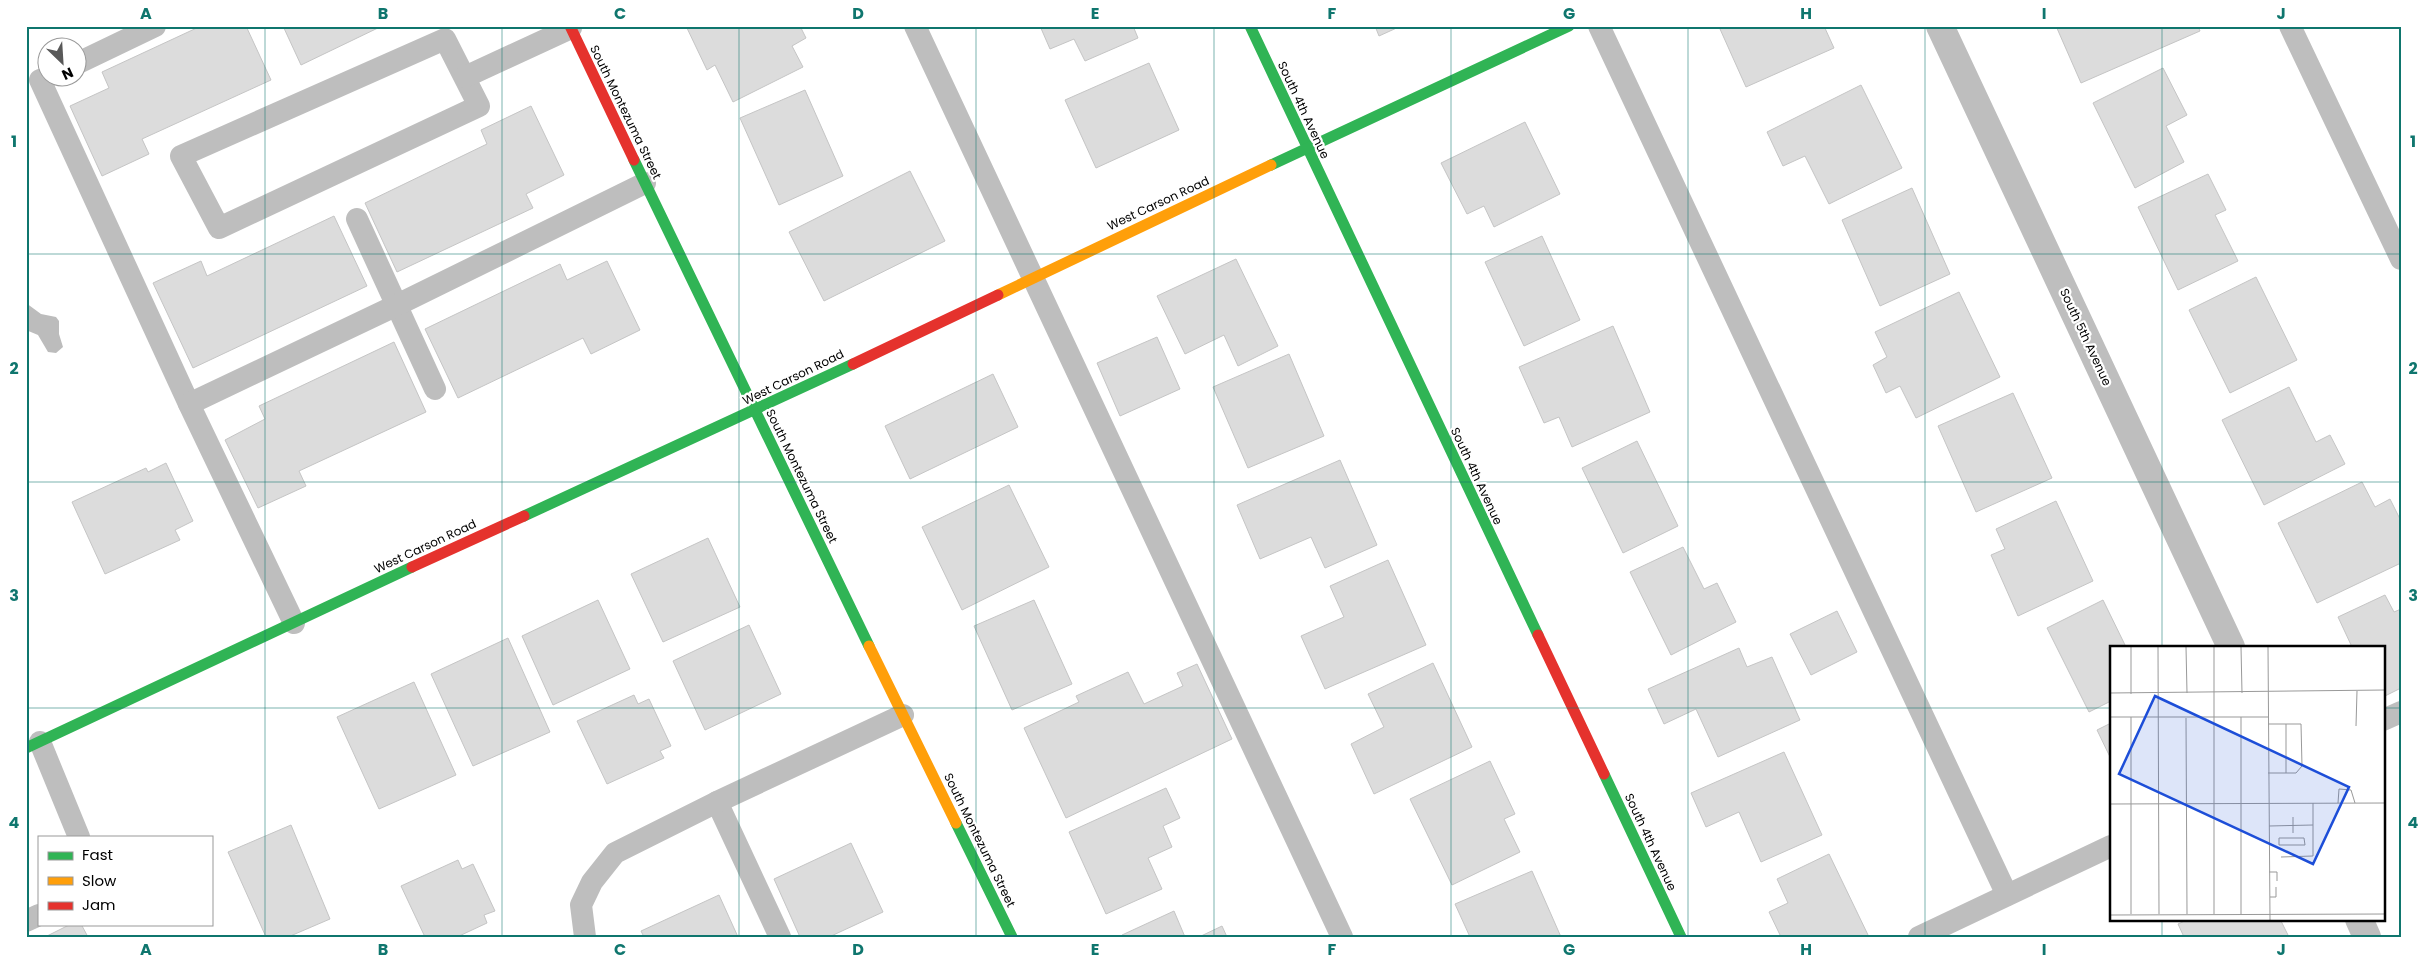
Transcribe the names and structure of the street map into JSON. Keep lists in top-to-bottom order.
{
  "streets": {
    "street": [
      "South 4th Avenue",
      "South Montezuma Street",
      "West Carson Road",
      "South 5th Avenue"
    ]
  },
  "crossings": [
    ["South 4th Avenue", "West Carson Road"],
    ["South Montezuma Street", "West Carson Road"]
  ],
  "legend": ["Fast", "Slow", "Jam"],
  "north": "bottom right",
  "grid": {
    "columns": [
      "A",
      "B",
      "C",
      "D",
      "E",
      "F",
      "G",
      "H",
      "I",
      "J"
    ],
    "rows": [
      "1",
      "2",
      "3",
      "4"
    ]
  }
}
